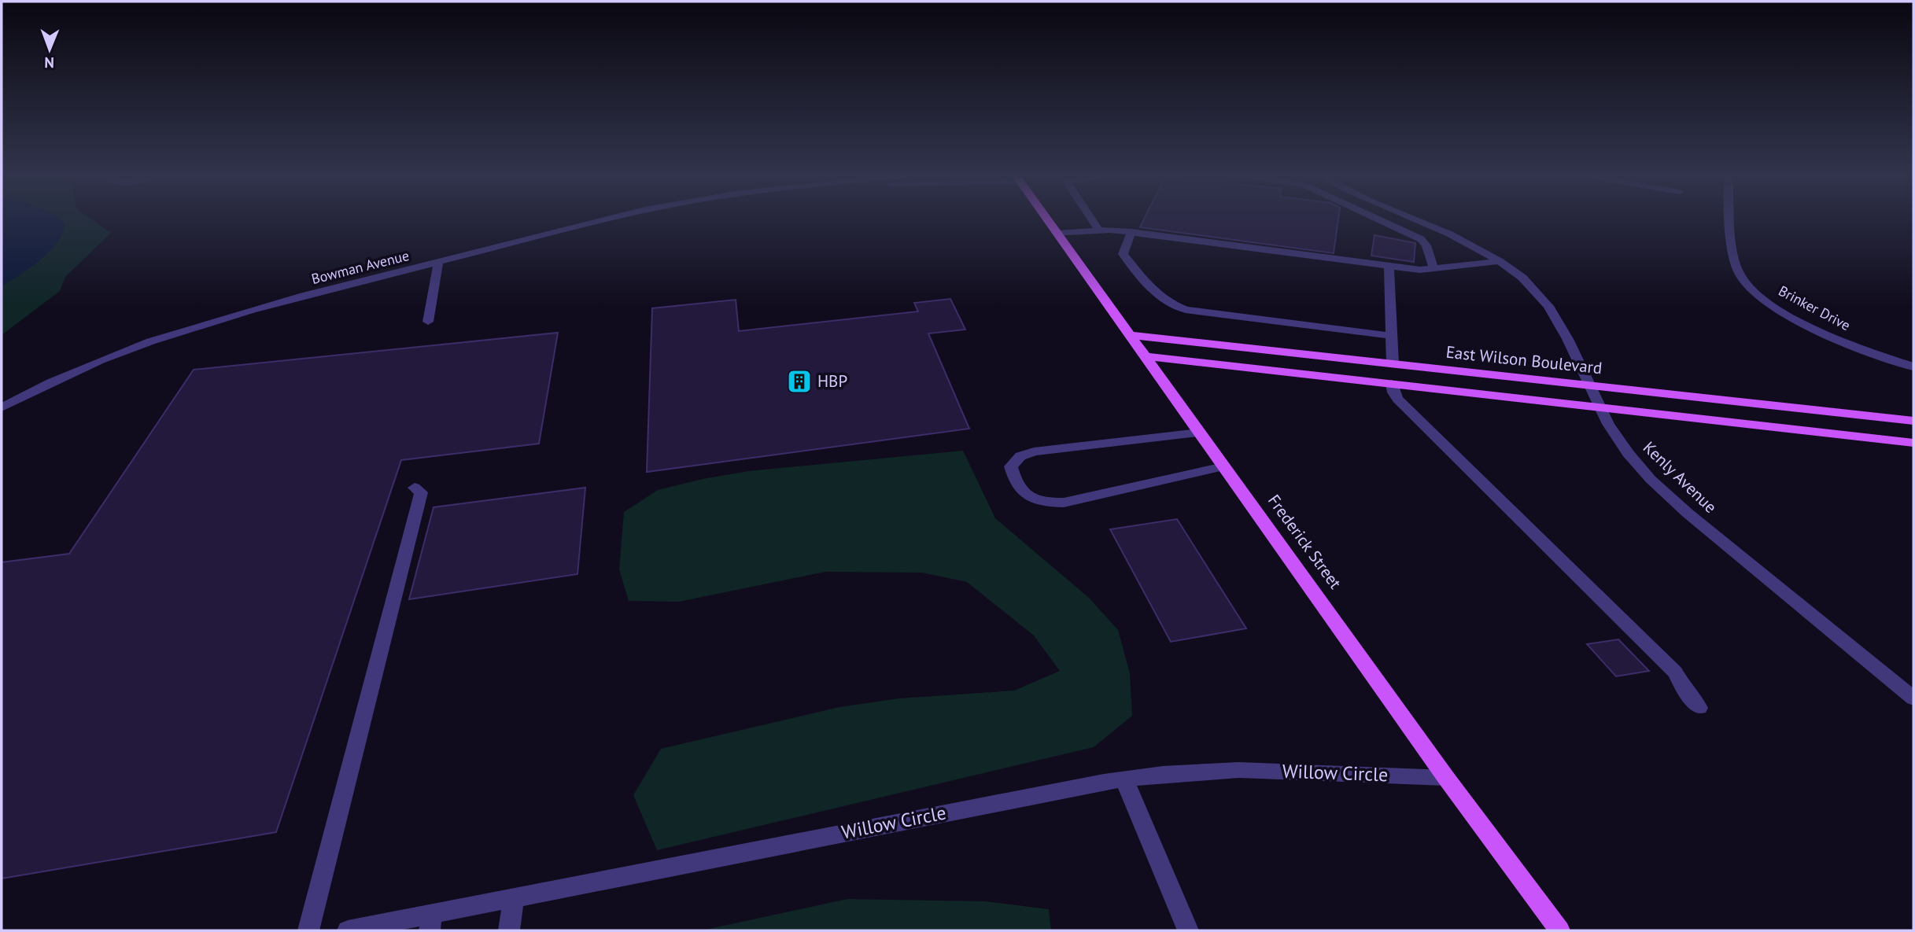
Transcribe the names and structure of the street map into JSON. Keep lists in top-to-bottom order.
{
  "streets": {
    "main road": ["East Wilson Boulevard", "Frederick Street"],
    "street": [
      "Bowman Avenue",
      "Brinker Drive",
      "Kenly Avenue",
      "Willow Circle"
    ]
  },
  "crossings": [
    ["East Wilson Boulevard", "Kenly Avenue"],
    ["East Wilson Boulevard", "Frederick Street"],
    ["Frederick Street", "Willow Circle"]
  ],
  "places": {
    "building": ["HBP"]
  },
  "north": "bottom"
}
